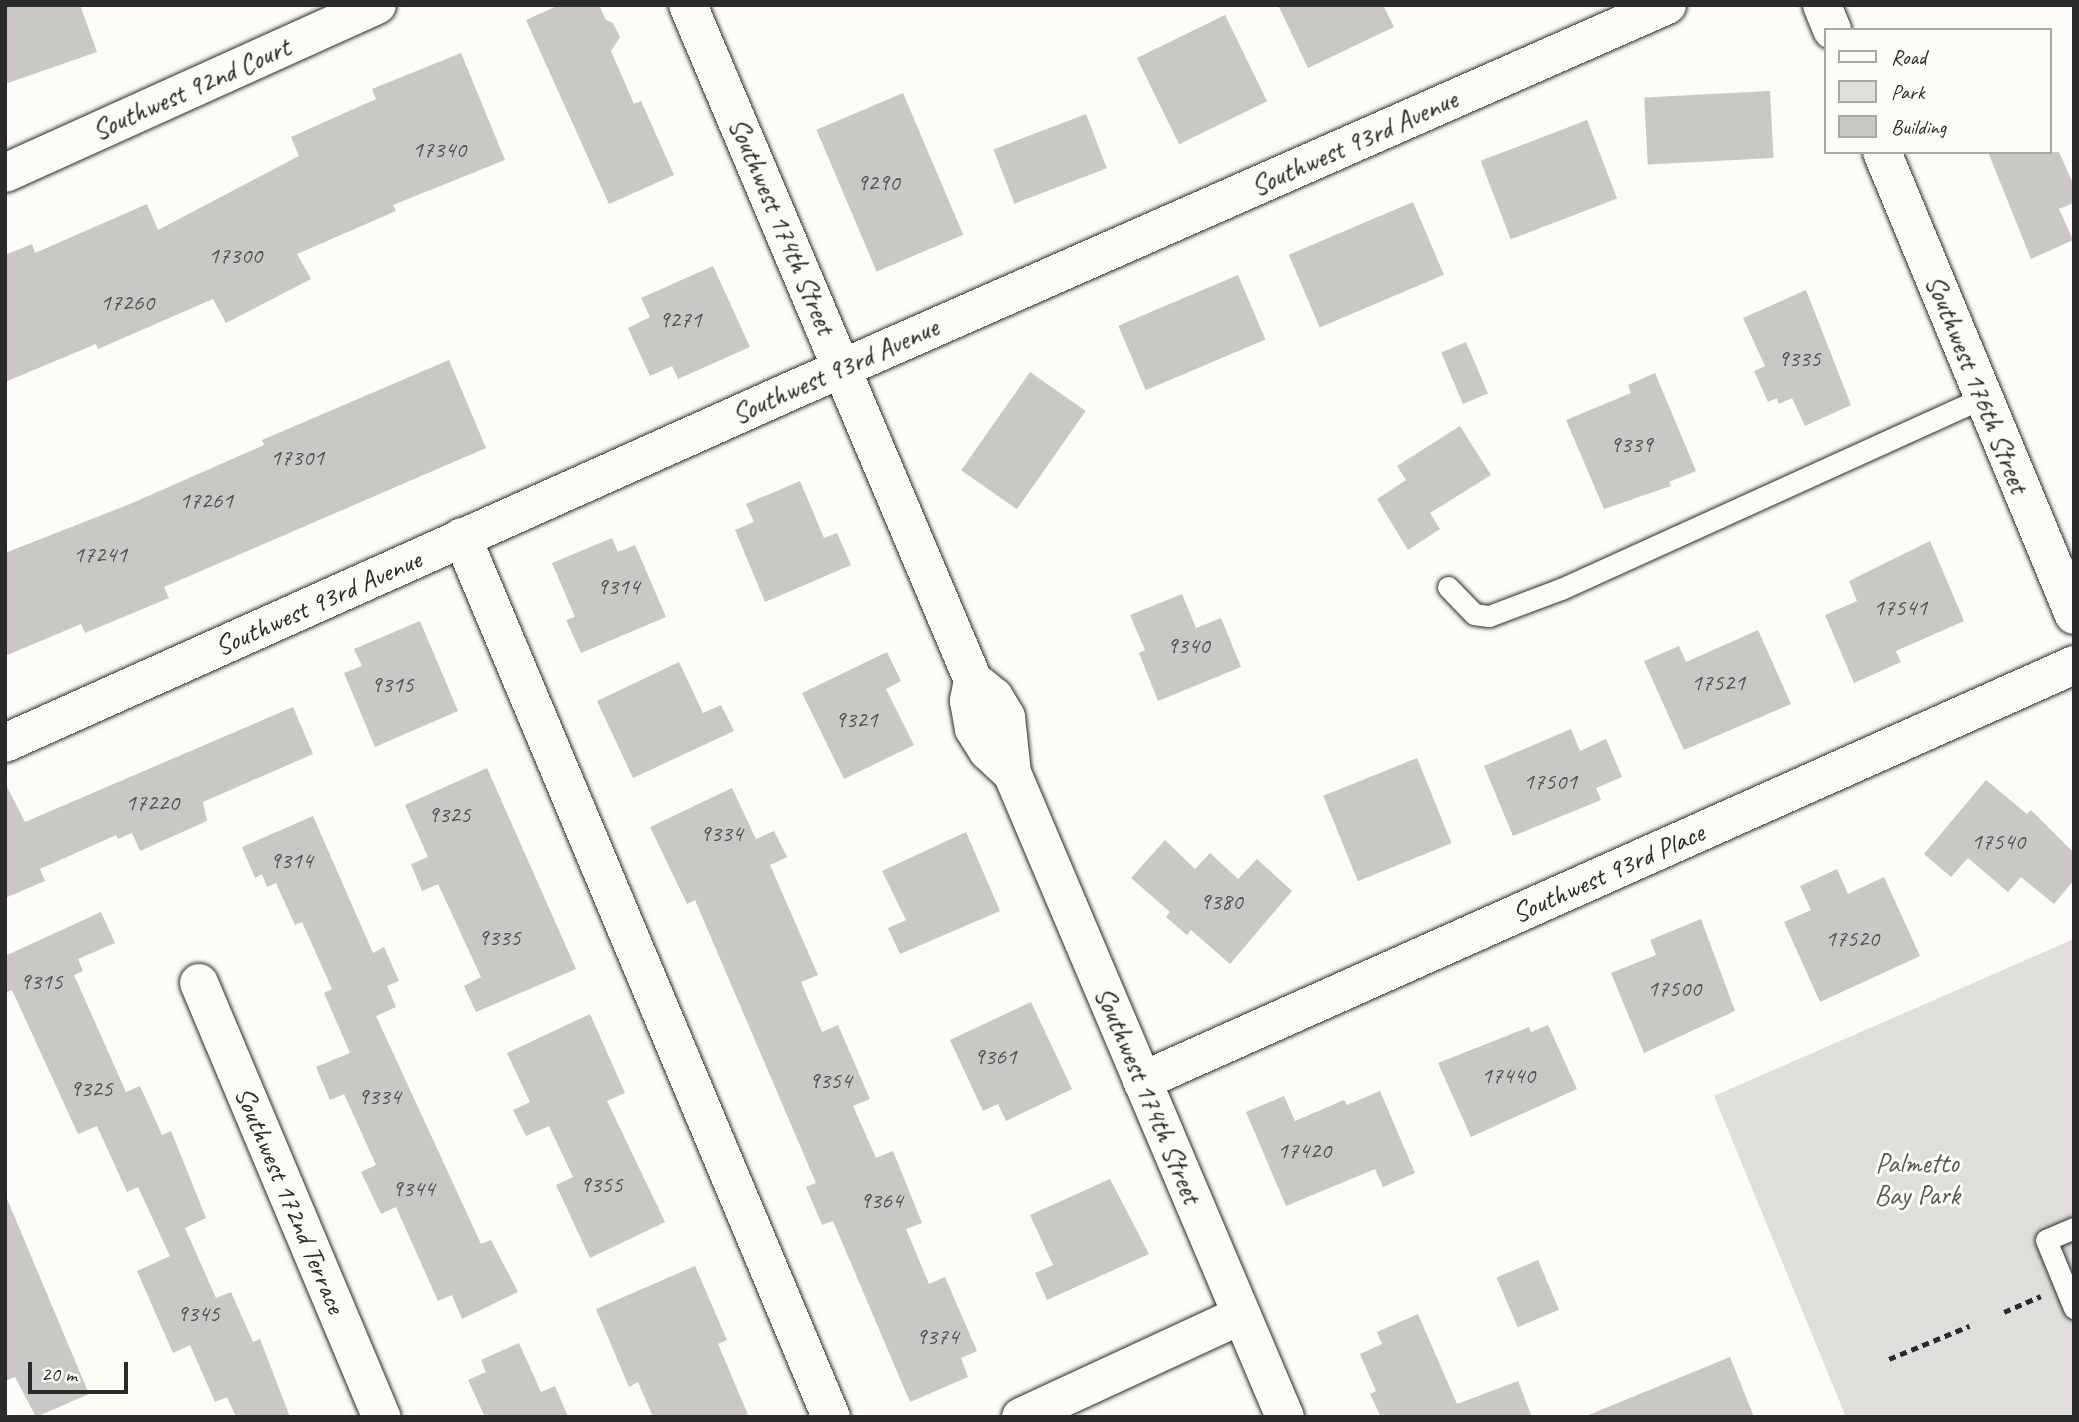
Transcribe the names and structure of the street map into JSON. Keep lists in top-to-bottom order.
{
  "streets": {
    "street": [
      "Southwest 92nd Court",
      "Southwest 93rd Avenue",
      "Southwest 174th Street",
      "Southwest 176th Street",
      "Southwest 93rd Place",
      "Southwest 172nd Terrace"
    ]
  },
  "crossings": [
    ["Southwest 93rd Avenue", "Southwest 174th Street"],
    ["Southwest 174th Street", "Southwest 93rd Place"]
  ],
  "parks": ["Palmetto Bay Park"],
  "house_numbers": [
    "17340",
    "9290",
    "17300",
    "17260",
    "9271",
    "9335",
    "9339",
    "17301",
    "17261",
    "17241",
    "9314",
    "17541",
    "9340",
    "17521",
    "9315",
    "9321",
    "17501",
    "17220",
    "9325",
    "9334",
    "17540",
    "9314",
    "9380",
    "9335",
    "17520",
    "9315",
    "17500",
    "9361",
    "17440",
    "9354",
    "9325",
    "9334",
    "17420",
    "9355",
    "9344",
    "9364",
    "9345",
    "9374"
  ],
  "legend": ["Road", "Park", "Building"],
  "scale_bar": "20 m"
}
